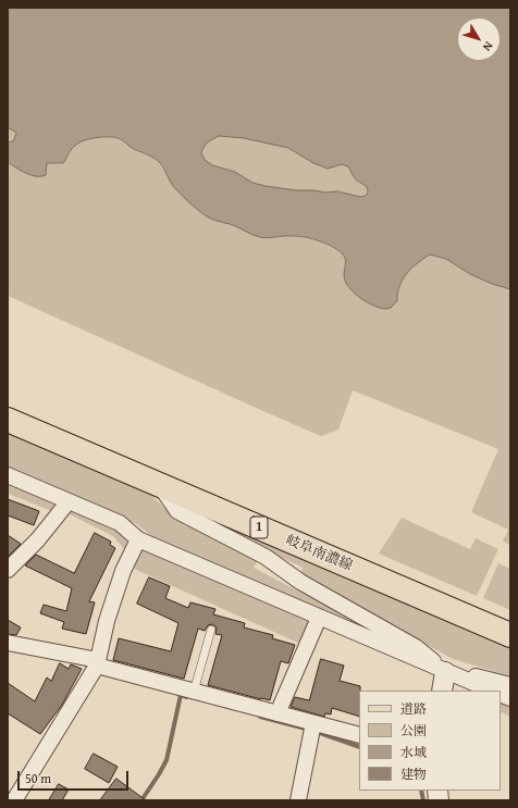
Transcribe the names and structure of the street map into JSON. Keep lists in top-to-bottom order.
{
  "streets": {
    "main road": ["1", "岐阜南濃線"]
  },
  "legend": [
    "道路",
    "公園",
    "水域",
    "建物"
  ],
  "scale_bar": "50 m",
  "north": "bottom right"
}
